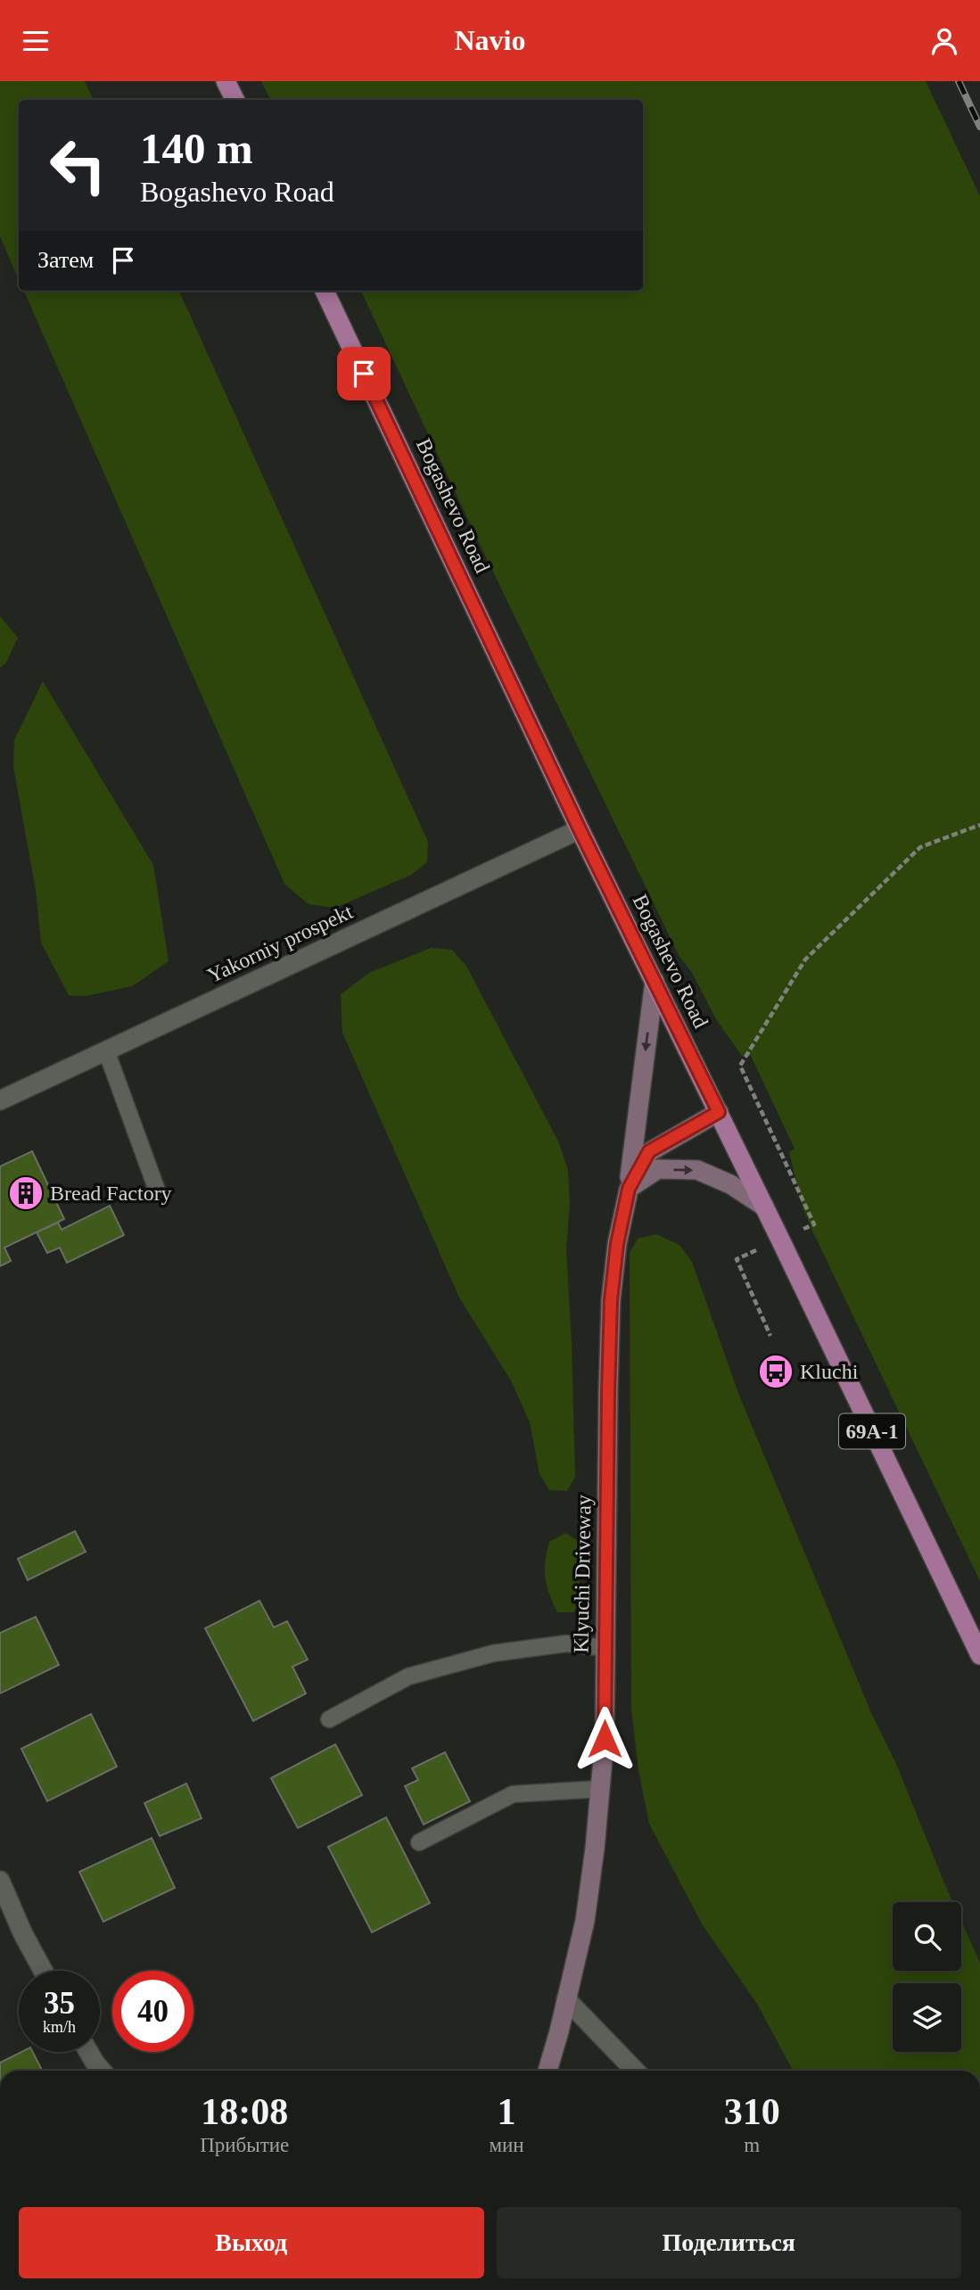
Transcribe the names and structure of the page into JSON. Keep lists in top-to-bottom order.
{
  "streets": {
    "main road": ["Bogashevo Road", "69А-1"],
    "street": ["Yakorniy prospekt", "Klyuchi Driveway"]
  },
  "crossings": [
    ["Bogashevo Road", "Yakorniy prospekt"],
    ["Bogashevo Road", "Klyuchi Driveway"]
  ],
  "places": {
    "building": ["Bread Factory"],
    "bus stop": ["Kluchi"]
  },
  "page": {
    "header": "Navio",
    "turn": ["140 m", "Bogashevo Road"],
    "then": "Затем",
    "speed": "35 km/h",
    "limit": "40",
    "eta": [
      "18:08",
      "Прибытие",
      "1",
      "мин",
      "310",
      "m"
    ],
    "buttons": ["Выход", "Поделиться"]
  }
}
